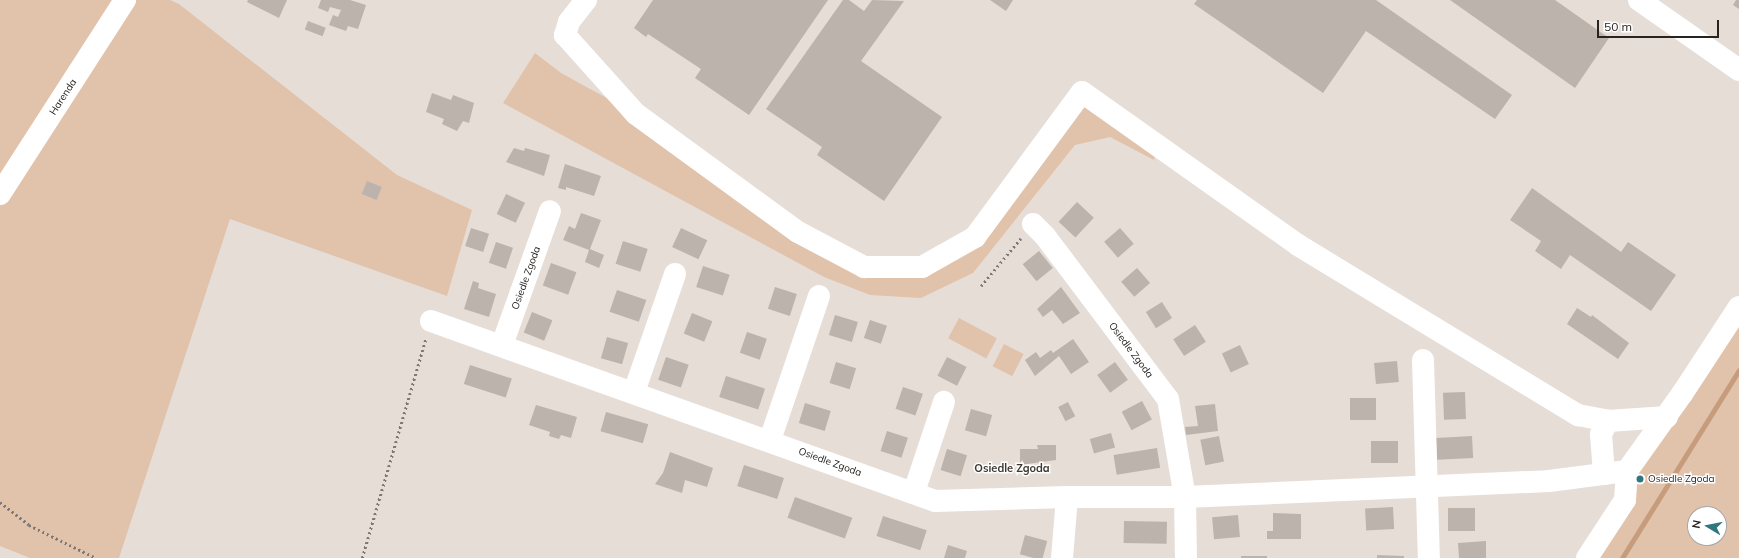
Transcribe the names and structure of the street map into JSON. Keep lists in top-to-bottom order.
{
  "streets": {
    "street": ["Harenda", "Osiedle Zgoda"]
  },
  "districts": ["Osiedle Zgoda"],
  "places": ["Osiedle Zgoda"],
  "scale_bar": "50 m",
  "north": "left"
}
